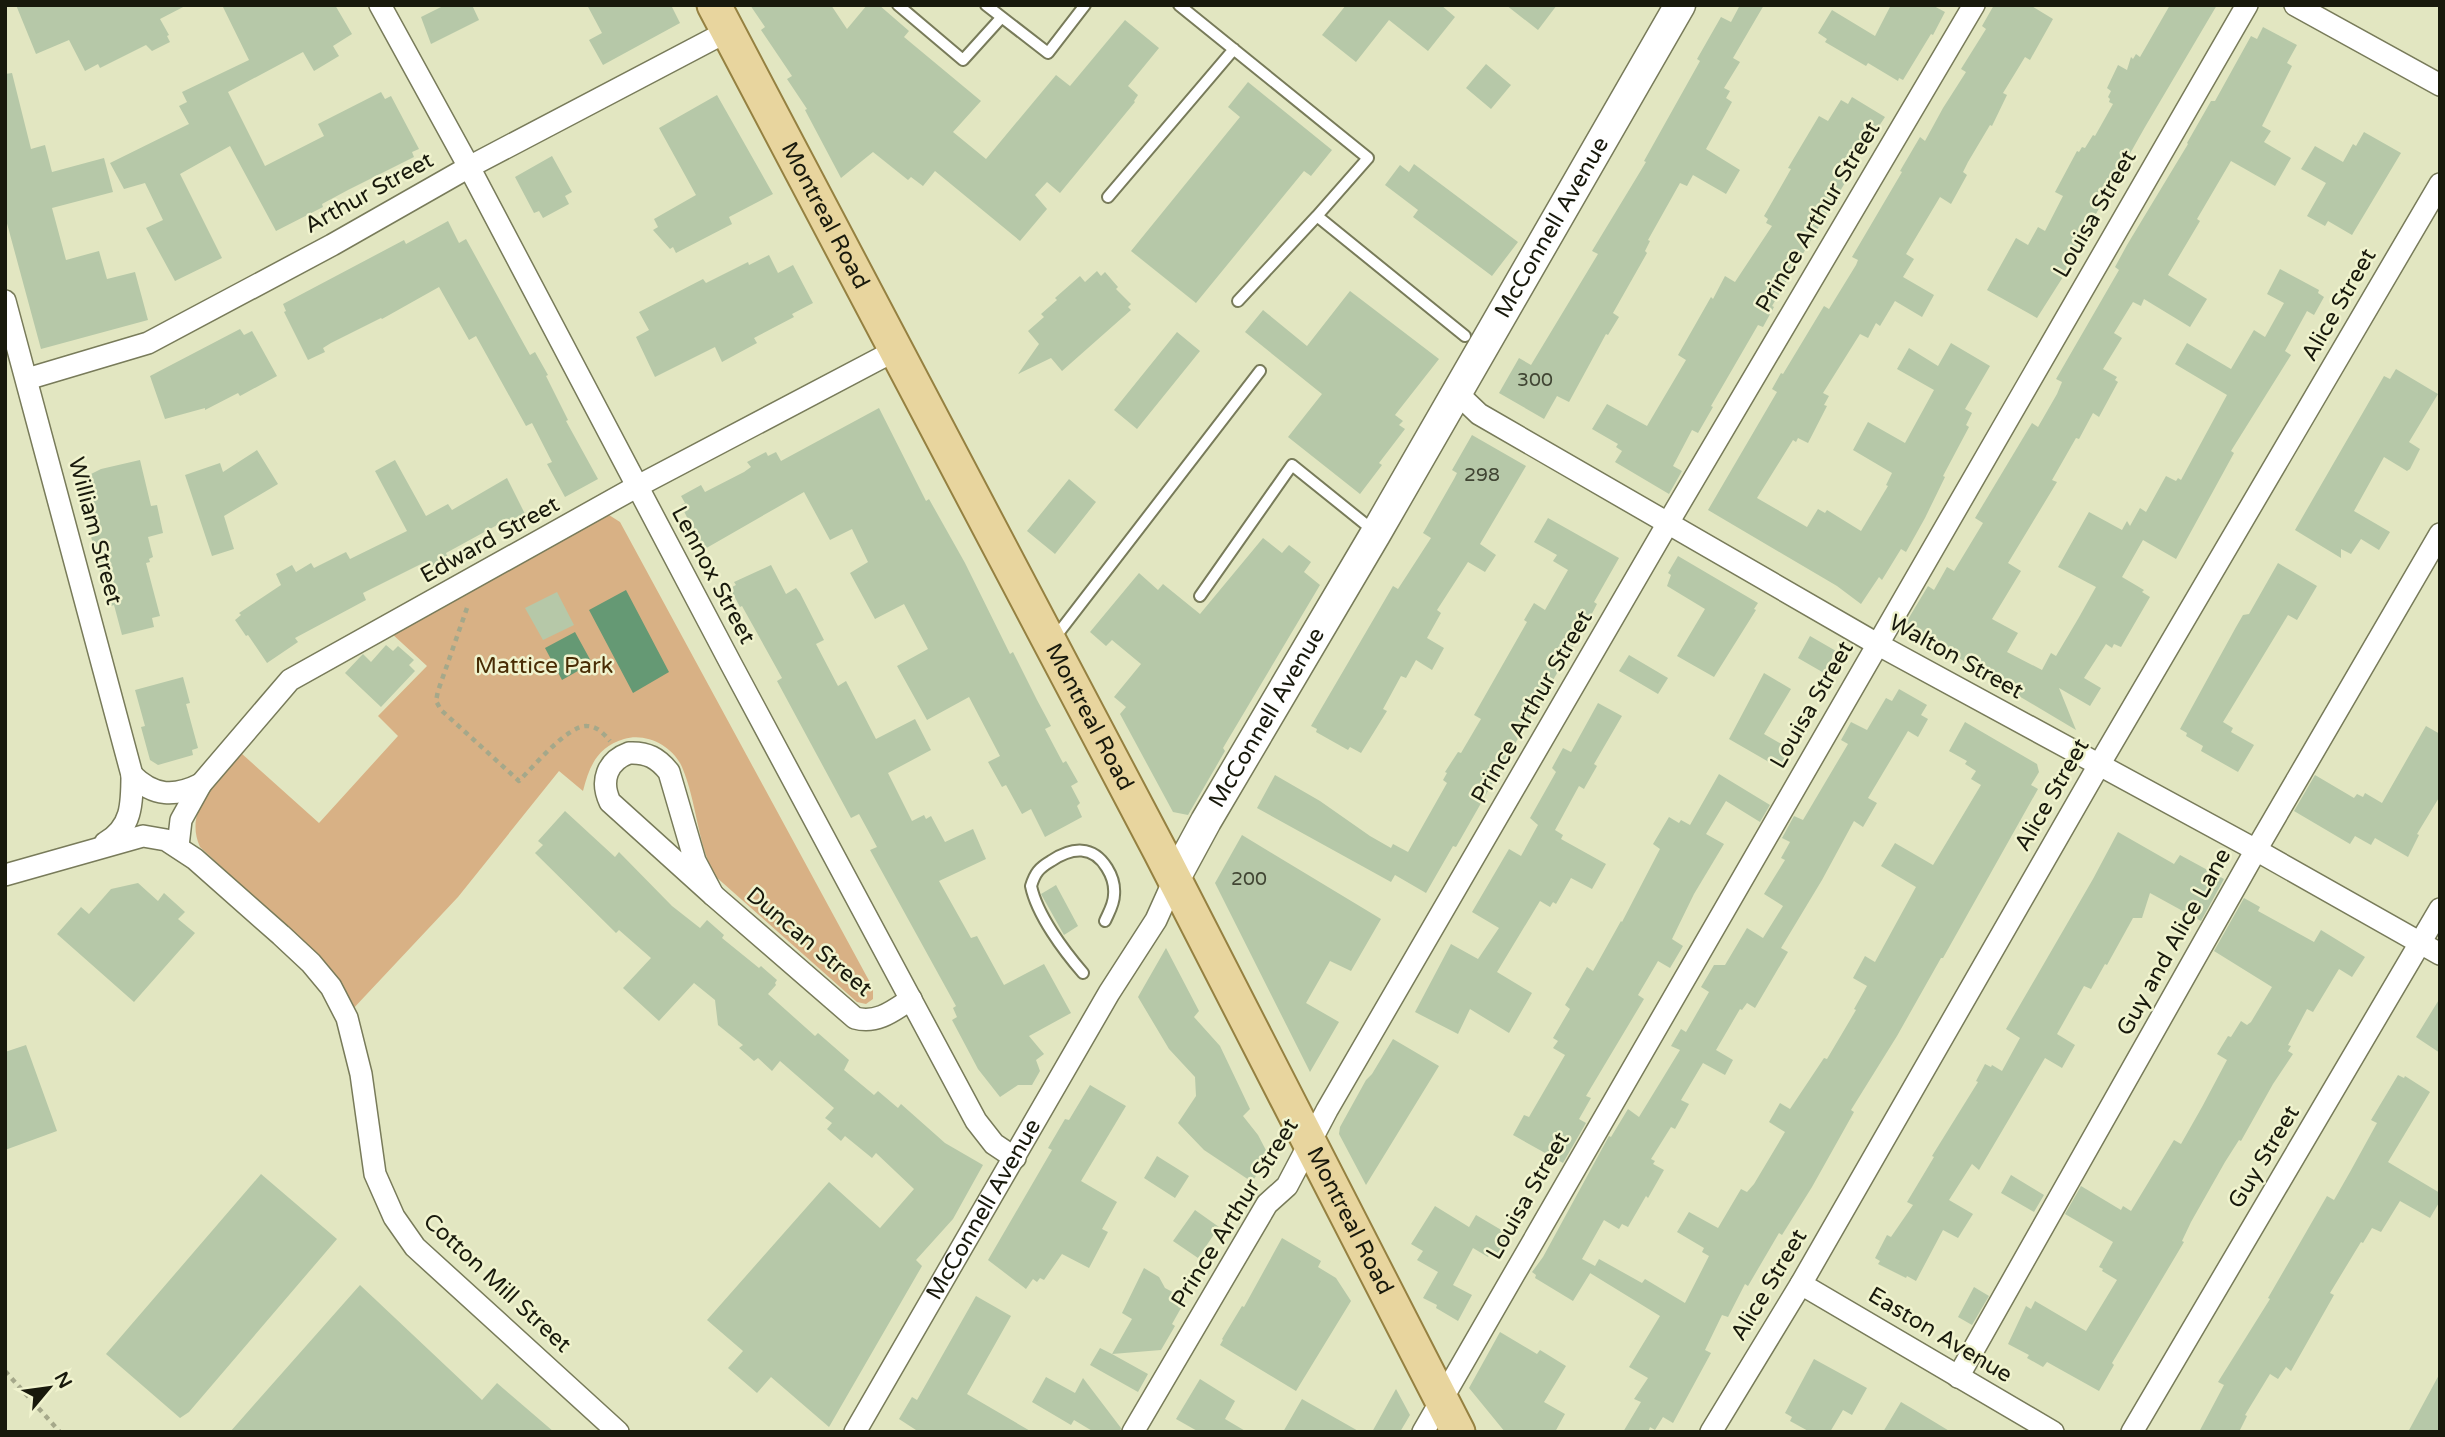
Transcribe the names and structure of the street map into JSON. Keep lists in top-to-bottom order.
{
  "streets": {
    "main road": ["Montreal Road", "McConnell Avenue"],
    "street": [
      "Arthur Street",
      "Louisa Street",
      "Prince Arthur Street",
      "Alice Street",
      "William Street",
      "Edward Street",
      "Lennox Street",
      "Walton Street",
      "Duncan Street",
      "Guy and Alice Lane",
      "Guy Street",
      "Cotton Mill Street",
      "Easton Avenue"
    ]
  },
  "crossings": [
    ["Arthur Street", "Montreal Road"],
    ["Arthur Street", "William Street"],
    ["Arthur Street", "Lennox Street"],
    ["Louisa Street", "Montreal Road"],
    ["Louisa Street", "Walton Street"],
    ["Montreal Road", "Prince Arthur Street"],
    ["Montreal Road", "McConnell Avenue"],
    ["Montreal Road", "Edward Street"],
    ["Prince Arthur Street", "Walton Street"],
    ["McConnell Avenue", "Lennox Street"],
    ["McConnell Avenue", "Walton Street"],
    ["Alice Street", "Walton Street"],
    ["Alice Street", "Easton Avenue"],
    ["William Street", "Cotton Mill Street"],
    ["Edward Street", "Lennox Street"],
    ["Edward Street", "Cotton Mill Street"],
    ["Lennox Street", "Duncan Street"],
    ["Walton Street", "Guy and Alice Lane"],
    ["Walton Street", "Guy Street"],
    ["Guy and Alice Lane", "Easton Avenue"]
  ],
  "parks": ["Mattice Park"],
  "house_numbers": ["300", "298", "200"],
  "north": "top right"
}
